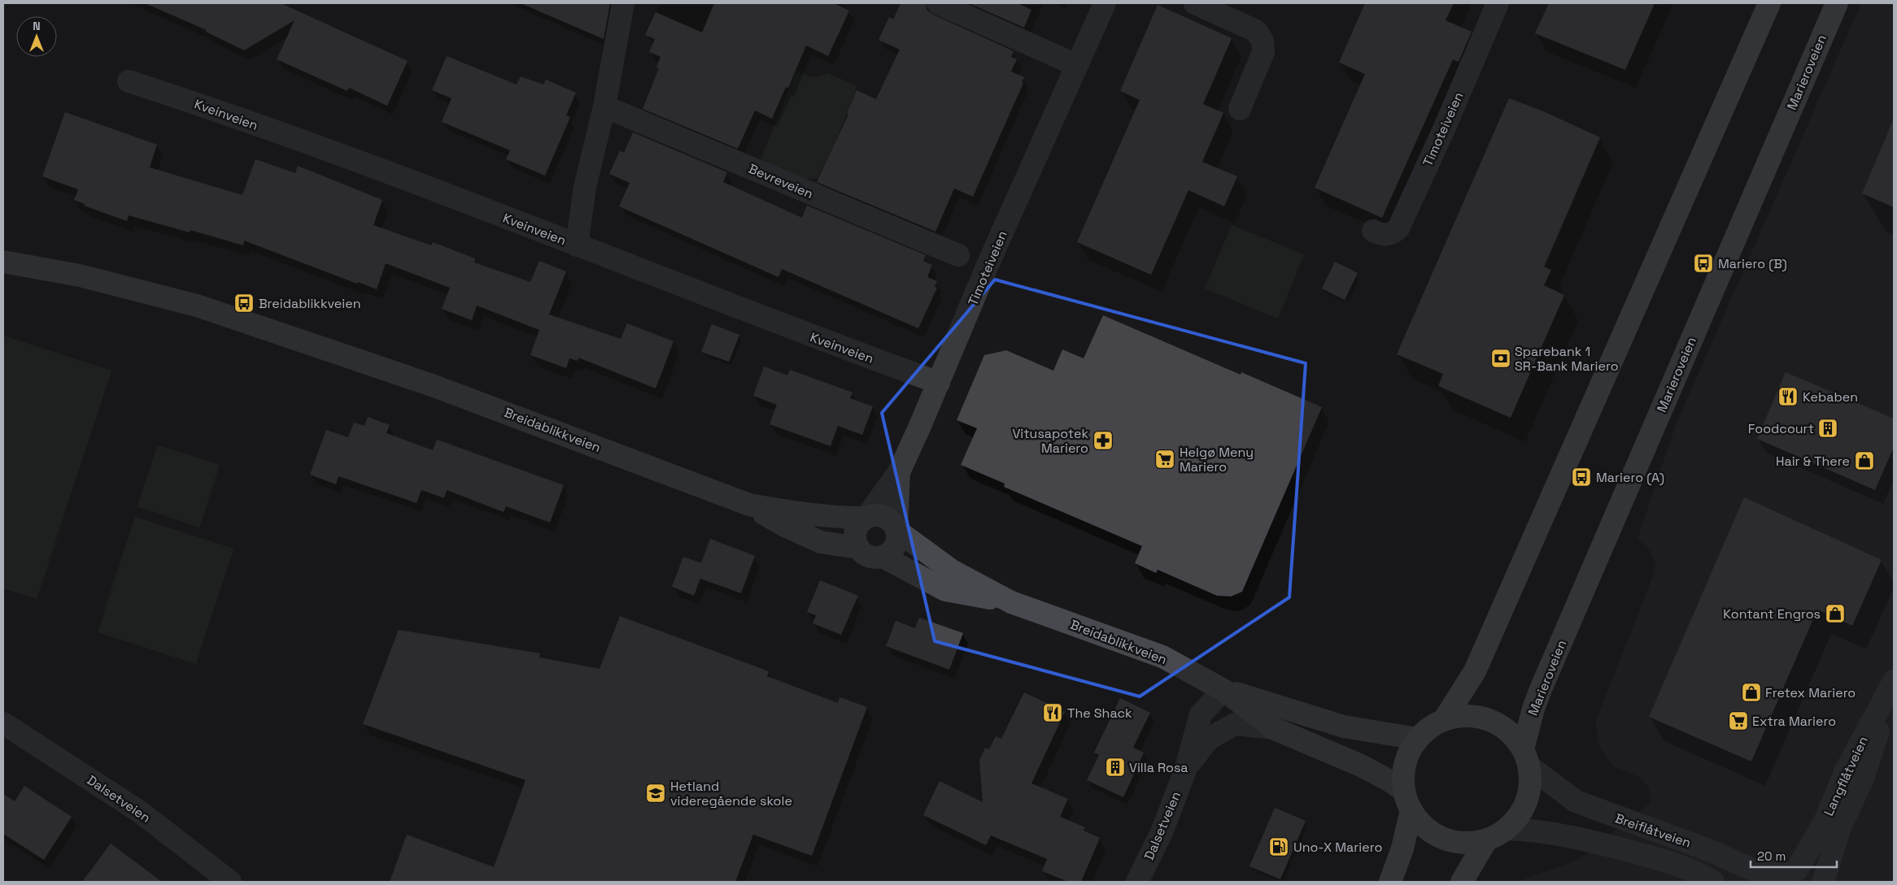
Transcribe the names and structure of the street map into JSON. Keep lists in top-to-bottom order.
{
  "streets": {
    "main road": ["Marieroveien", "Breidablikkveien"],
    "street": [
      "Kveinveien",
      "Timoteiveien",
      "Bevreveien",
      "Langflåtveien",
      "Dalsetveien",
      "Breiflåtveien"
    ]
  },
  "crossings": [
    ["Marieroveien", "Breidablikkveien"],
    ["Marieroveien", "Breiflåtveien"],
    ["Kveinveien", "Timoteiveien"],
    ["Timoteiveien", "Breidablikkveien"],
    ["Breidablikkveien", "Dalsetveien"],
    ["Breidablikkveien", "Breiflåtveien"],
    ["Langflåtveien", "Breiflåtveien"]
  ],
  "places": {
    "bus stop": ["Mariero (B)", "Breidablikkveien", "Mariero (A)"],
    "bank": ["Sparebank 1 SR-Bank Mariero"],
    "restaurant": ["Kebaben", "The Shack"],
    "building": ["Foodcourt", "Villa Rosa"],
    "pharmacy": ["Vitusapotek Mariero"],
    "supermarket": ["Helgø Meny Mariero", "Extra Mariero"],
    "shop": ["Hair & There", "Kontant Engros", "Fretex Mariero"],
    "school or university": ["Hetland videregående skole"],
    "fuel station": ["Uno-X Mariero"]
  },
  "scale_bar": "20 m",
  "north": "top"
}
